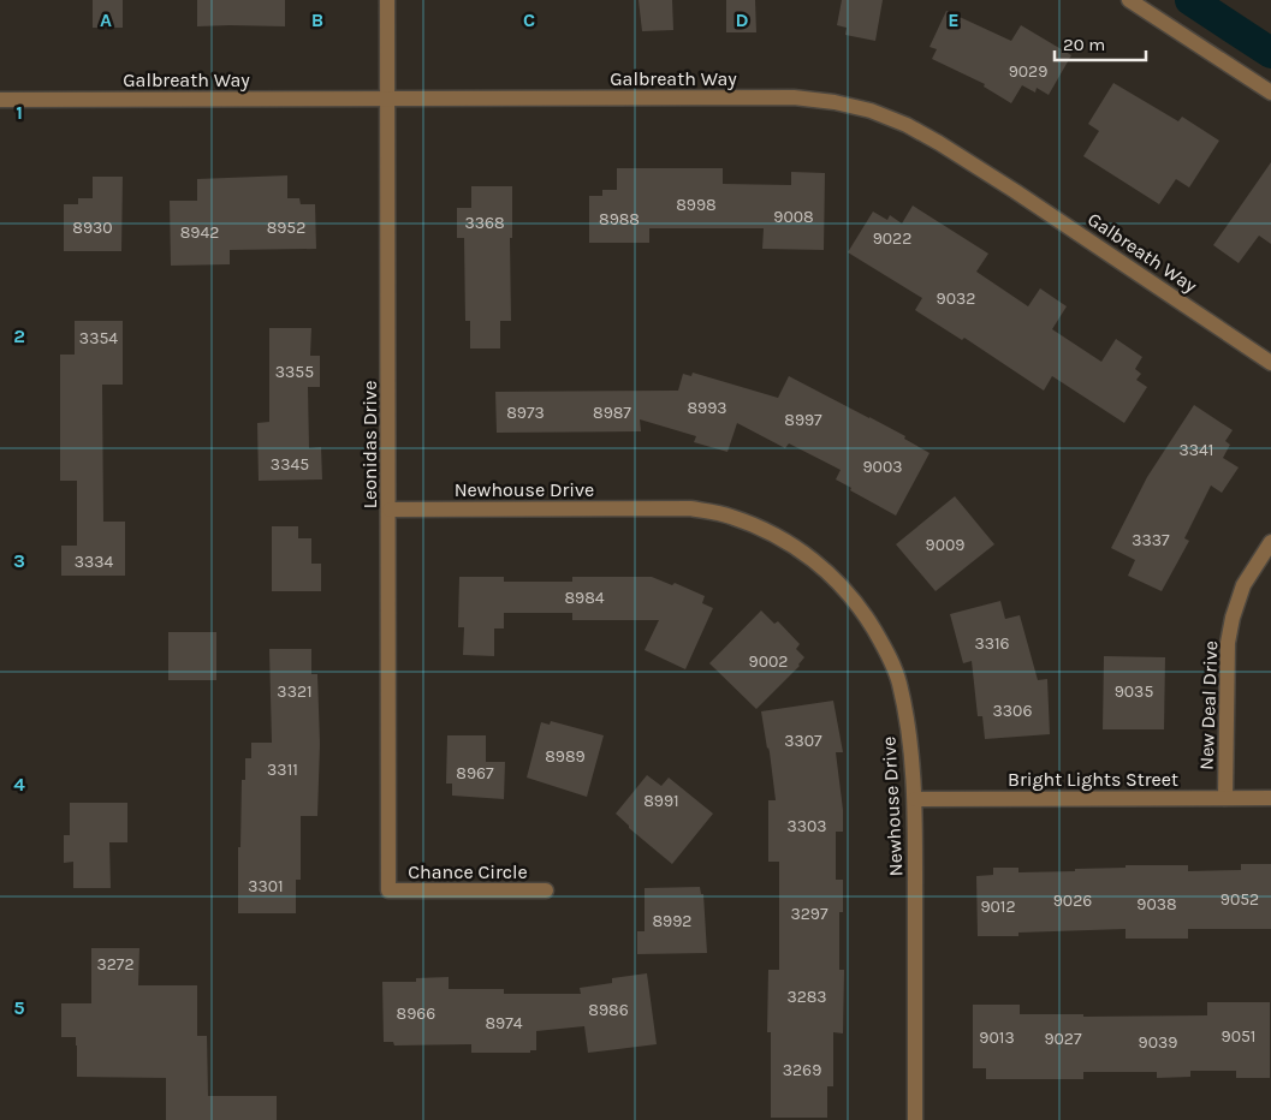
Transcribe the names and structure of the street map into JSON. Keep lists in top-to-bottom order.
{
  "streets": {
    "street": [
      "Galbreath Way",
      "Leonidas Drive",
      "Newhouse Drive",
      "New Deal Drive",
      "Bright Lights Street",
      "Chance Circle"
    ]
  },
  "crossings": [
    ["Galbreath Way", "Leonidas Drive"],
    ["Leonidas Drive", "Newhouse Drive"],
    ["Leonidas Drive", "Chance Circle"],
    ["Newhouse Drive", "Bright Lights Street"],
    ["New Deal Drive", "Bright Lights Street"]
  ],
  "house_numbers": [
    "9029",
    "8998",
    "9008",
    "8988",
    "3368",
    "8930",
    "8952",
    "8942",
    "9022",
    "9032",
    "3354",
    "3355",
    "8993",
    "8973",
    "8987",
    "8997",
    "3341",
    "3345",
    "9003",
    "3337",
    "9009",
    "3334",
    "8984",
    "3316",
    "9002",
    "3321",
    "9035",
    "3306",
    "3307",
    "8989",
    "3311",
    "8967",
    "8991",
    "3303",
    "3301",
    "9052",
    "9026",
    "9038",
    "9012",
    "3297",
    "8992",
    "3272",
    "3283",
    "8986",
    "8966",
    "8974",
    "9051",
    "9013",
    "9027",
    "9039",
    "3269"
  ],
  "scale_bar": "20 m",
  "grid": {
    "columns": [
      "A",
      "B",
      "C",
      "D",
      "E"
    ],
    "rows": [
      "1",
      "2",
      "3",
      "4",
      "5"
    ]
  }
}
